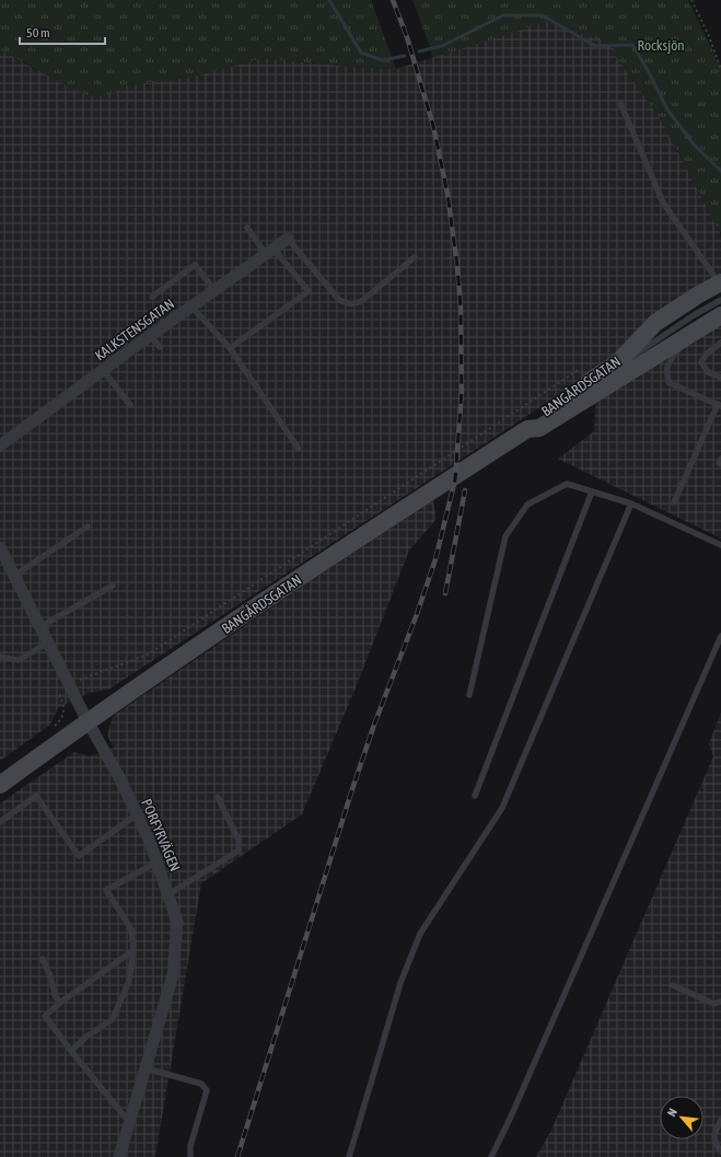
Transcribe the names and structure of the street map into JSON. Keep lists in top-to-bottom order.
{
  "streets": {
    "main road": ["BANGÅRDSGATAN"],
    "street": ["KALKSTENSGATAN", "PORFYRVÄGEN"]
  },
  "crossings": [
    ["BANGÅRDSGATAN", "PORFYRVÄGEN"]
  ],
  "parks": ["Rocksjön"],
  "scale_bar": "50 m",
  "north": "top left"
}
